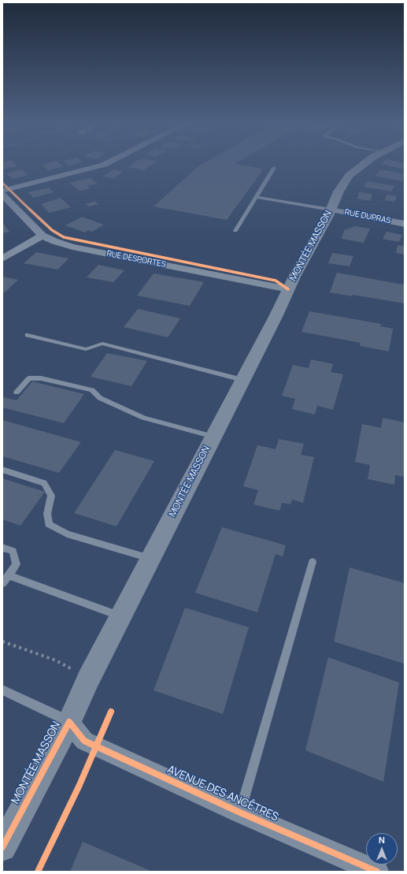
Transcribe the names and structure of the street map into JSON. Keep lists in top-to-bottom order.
{
  "streets": {
    "main road": ["MONTÉE MASSON"],
    "street": ["RUE DUPRAS", "RUE DESPORTES", "AVENUE DES ANCÊTRES"]
  },
  "crossings": [
    ["RUE DUPRAS", "MONTÉE MASSON"],
    ["MONTÉE MASSON", "RUE DESPORTES"],
    ["MONTÉE MASSON", "AVENUE DES ANCÊTRES"]
  ],
  "north": "top"
}
